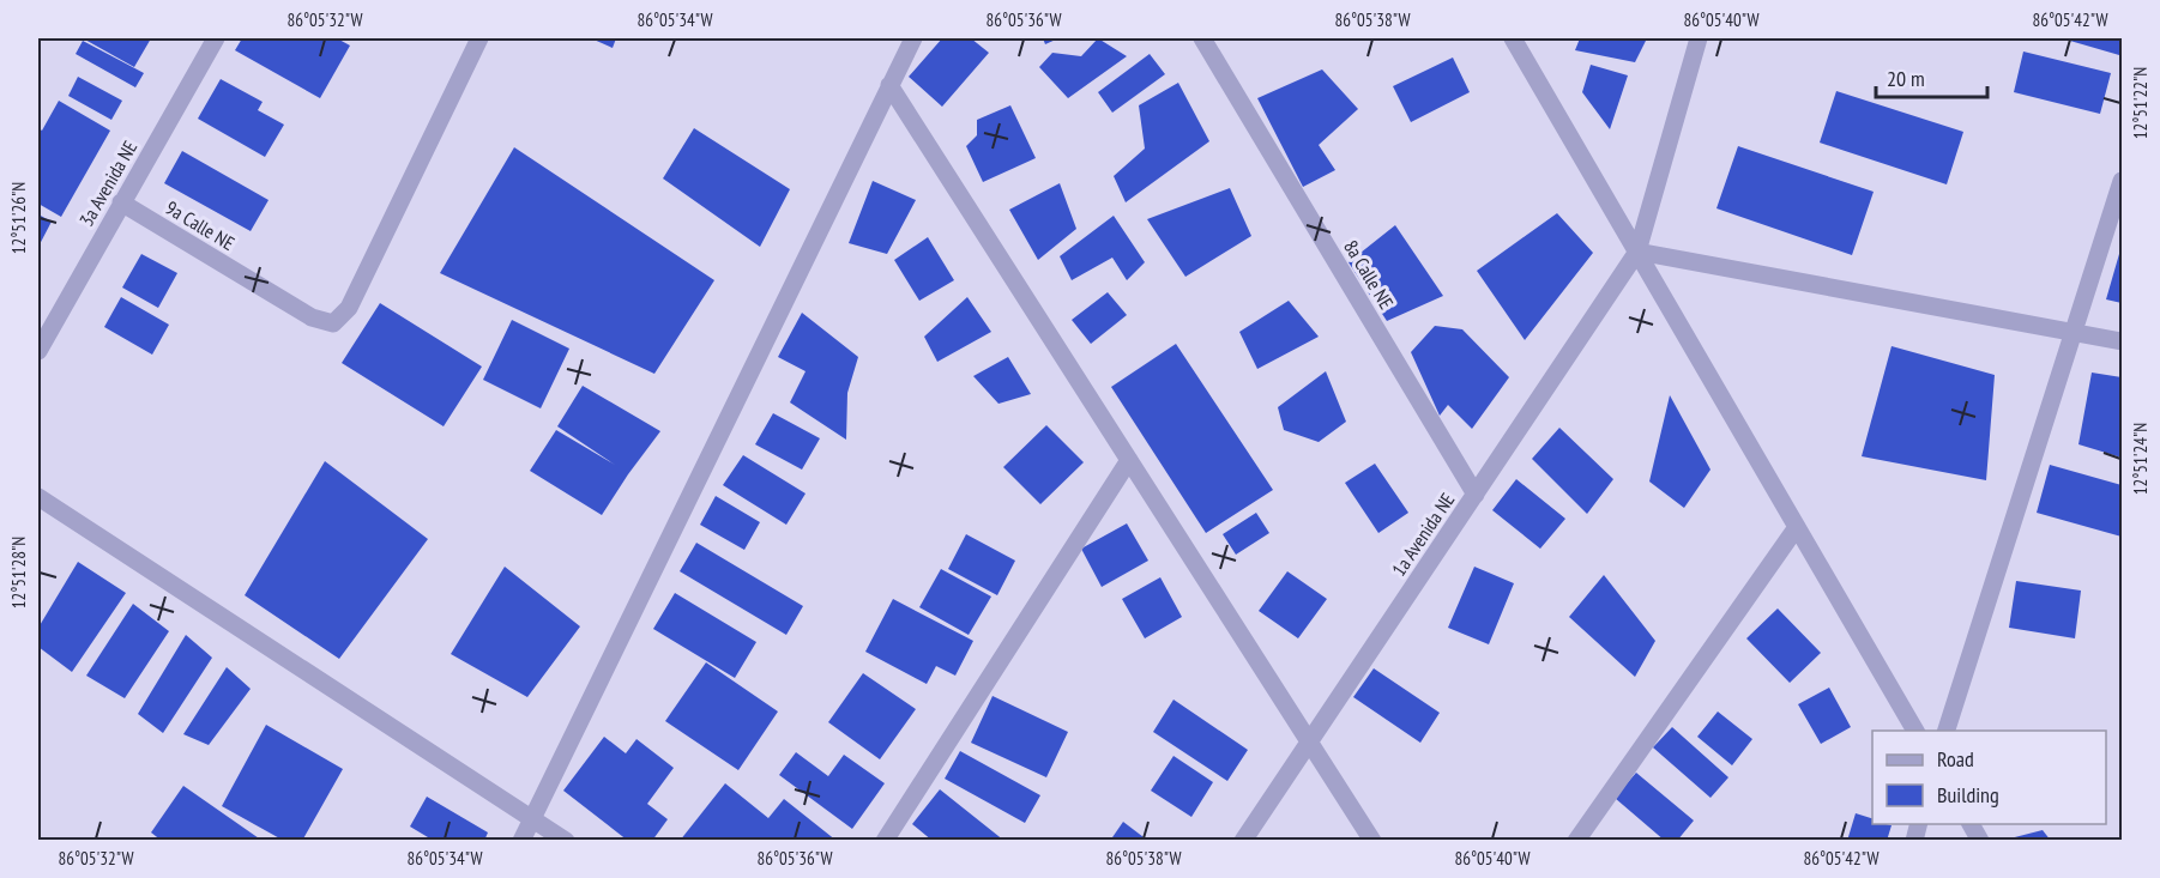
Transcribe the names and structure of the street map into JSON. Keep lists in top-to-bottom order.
{
  "streets": {
    "street": [
      "3a Avenida NE",
      "9a Calle NE",
      "8a Calle NE",
      "1a Avenida NE"
    ]
  },
  "crossings": [
    ["3a Avenida NE", "9a Calle NE"],
    ["8a Calle NE", "1a Avenida NE"]
  ],
  "legend": ["Road", "Building"],
  "scale_bar": "20 m",
  "coordinates": [
    "86°05'32\"W",
    "86°05'34\"W",
    "86°05'36\"W",
    "86°05'38\"W",
    "86°05'40\"W",
    "86°05'42\"W",
    "12°51'22\"N",
    "12°51'26\"N",
    "12°51'24\"N",
    "12°51'28\"N"
  ]
}
